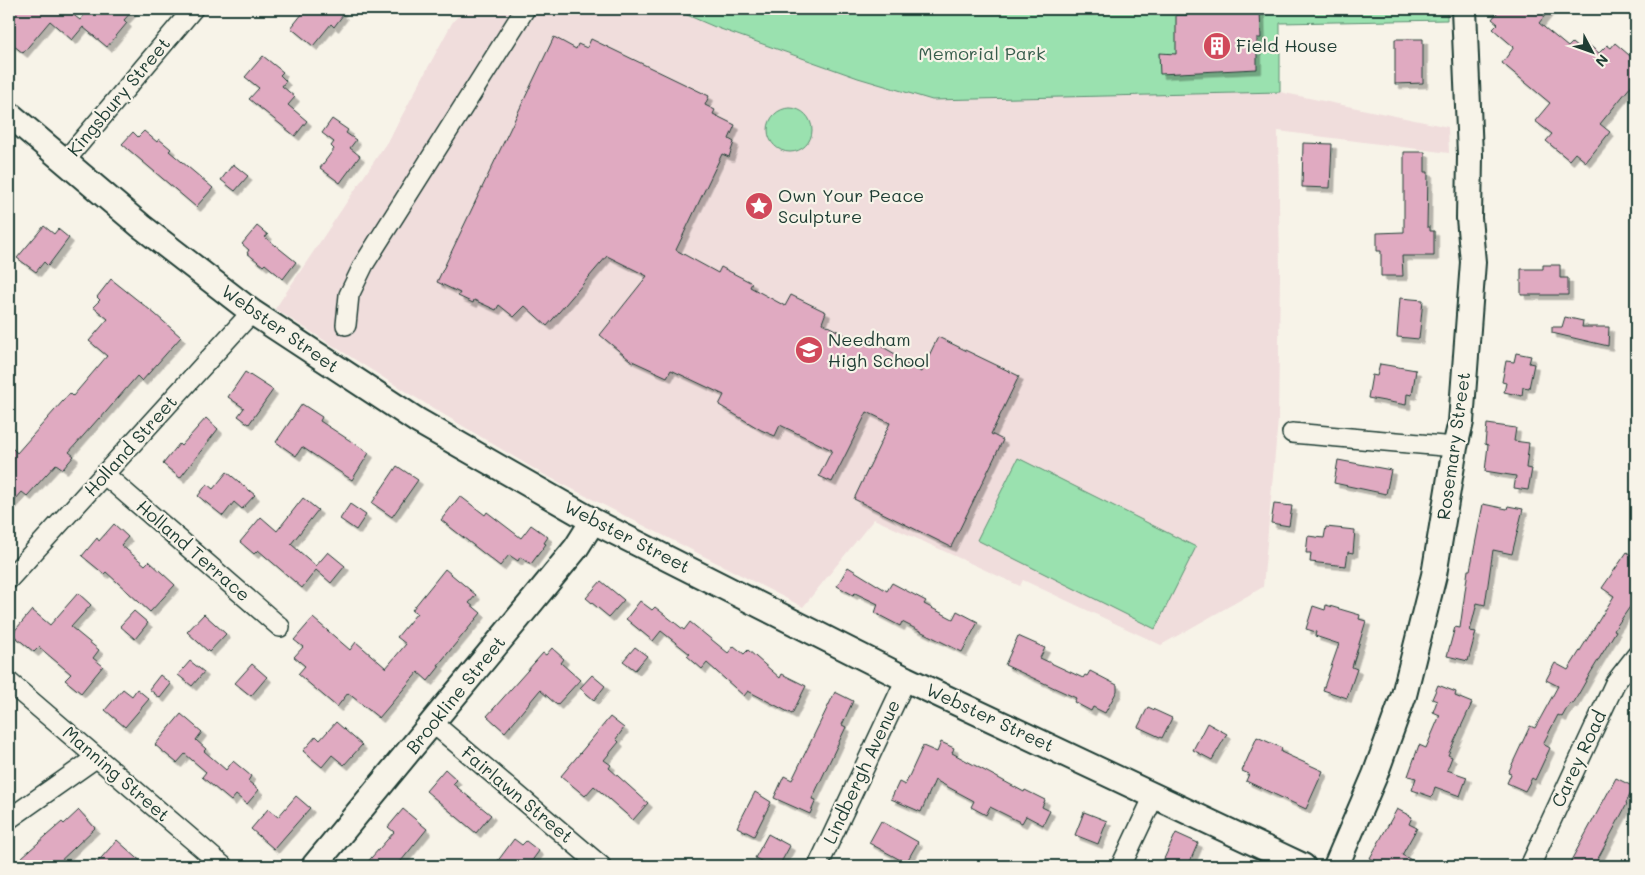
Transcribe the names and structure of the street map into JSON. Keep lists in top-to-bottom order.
{
  "streets": {
    "street": [
      "Kingsbury Street",
      "Webster Street",
      "Holland Street",
      "Rosemary Street",
      "Holland Terrace",
      "Brookline Street",
      "Carey Road",
      "Lindbergh Avenue",
      "Manning Street",
      "Fairlawn Street"
    ]
  },
  "crossings": [
    ["Kingsbury Street", "Webster Street"],
    ["Webster Street", "Holland Street"],
    ["Webster Street", "Brookline Street"],
    ["Webster Street", "Lindbergh Avenue"],
    ["Holland Street", "Holland Terrace"],
    ["Brookline Street", "Fairlawn Street"]
  ],
  "parks": ["Memorial Park"],
  "places": {
    "building": ["Field House"],
    "place": ["Own Your Peace Sculpture"],
    "school or university": ["Needham High School"]
  },
  "north": "bottom right"
}
